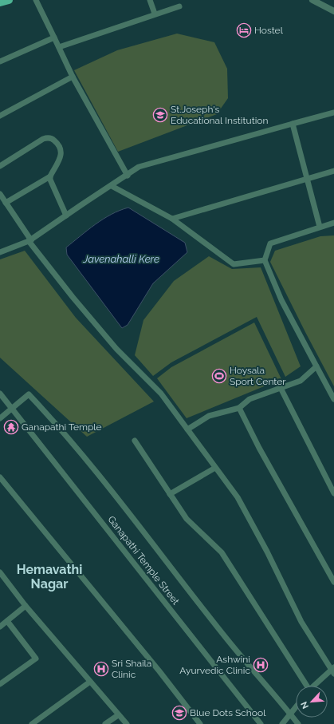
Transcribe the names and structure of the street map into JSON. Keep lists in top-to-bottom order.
{
  "streets": {
    "street": ["Ganapathi Temple Street"]
  },
  "districts": ["Hemavathi Nagar"],
  "water": ["Javenahalli Kere"],
  "places": {
    "hotel": ["Hostel"],
    "school or university": ["St.Joseph's Educational Institution", "Blue Dots School"],
    "sports": ["Hoysala Sport Center"],
    "temple": ["Ganapathi Temple"],
    "hospital": ["Ashwini Ayurvedic Clinic", "Sri Shaila Clinic"]
  },
  "north": "bottom left"
}
